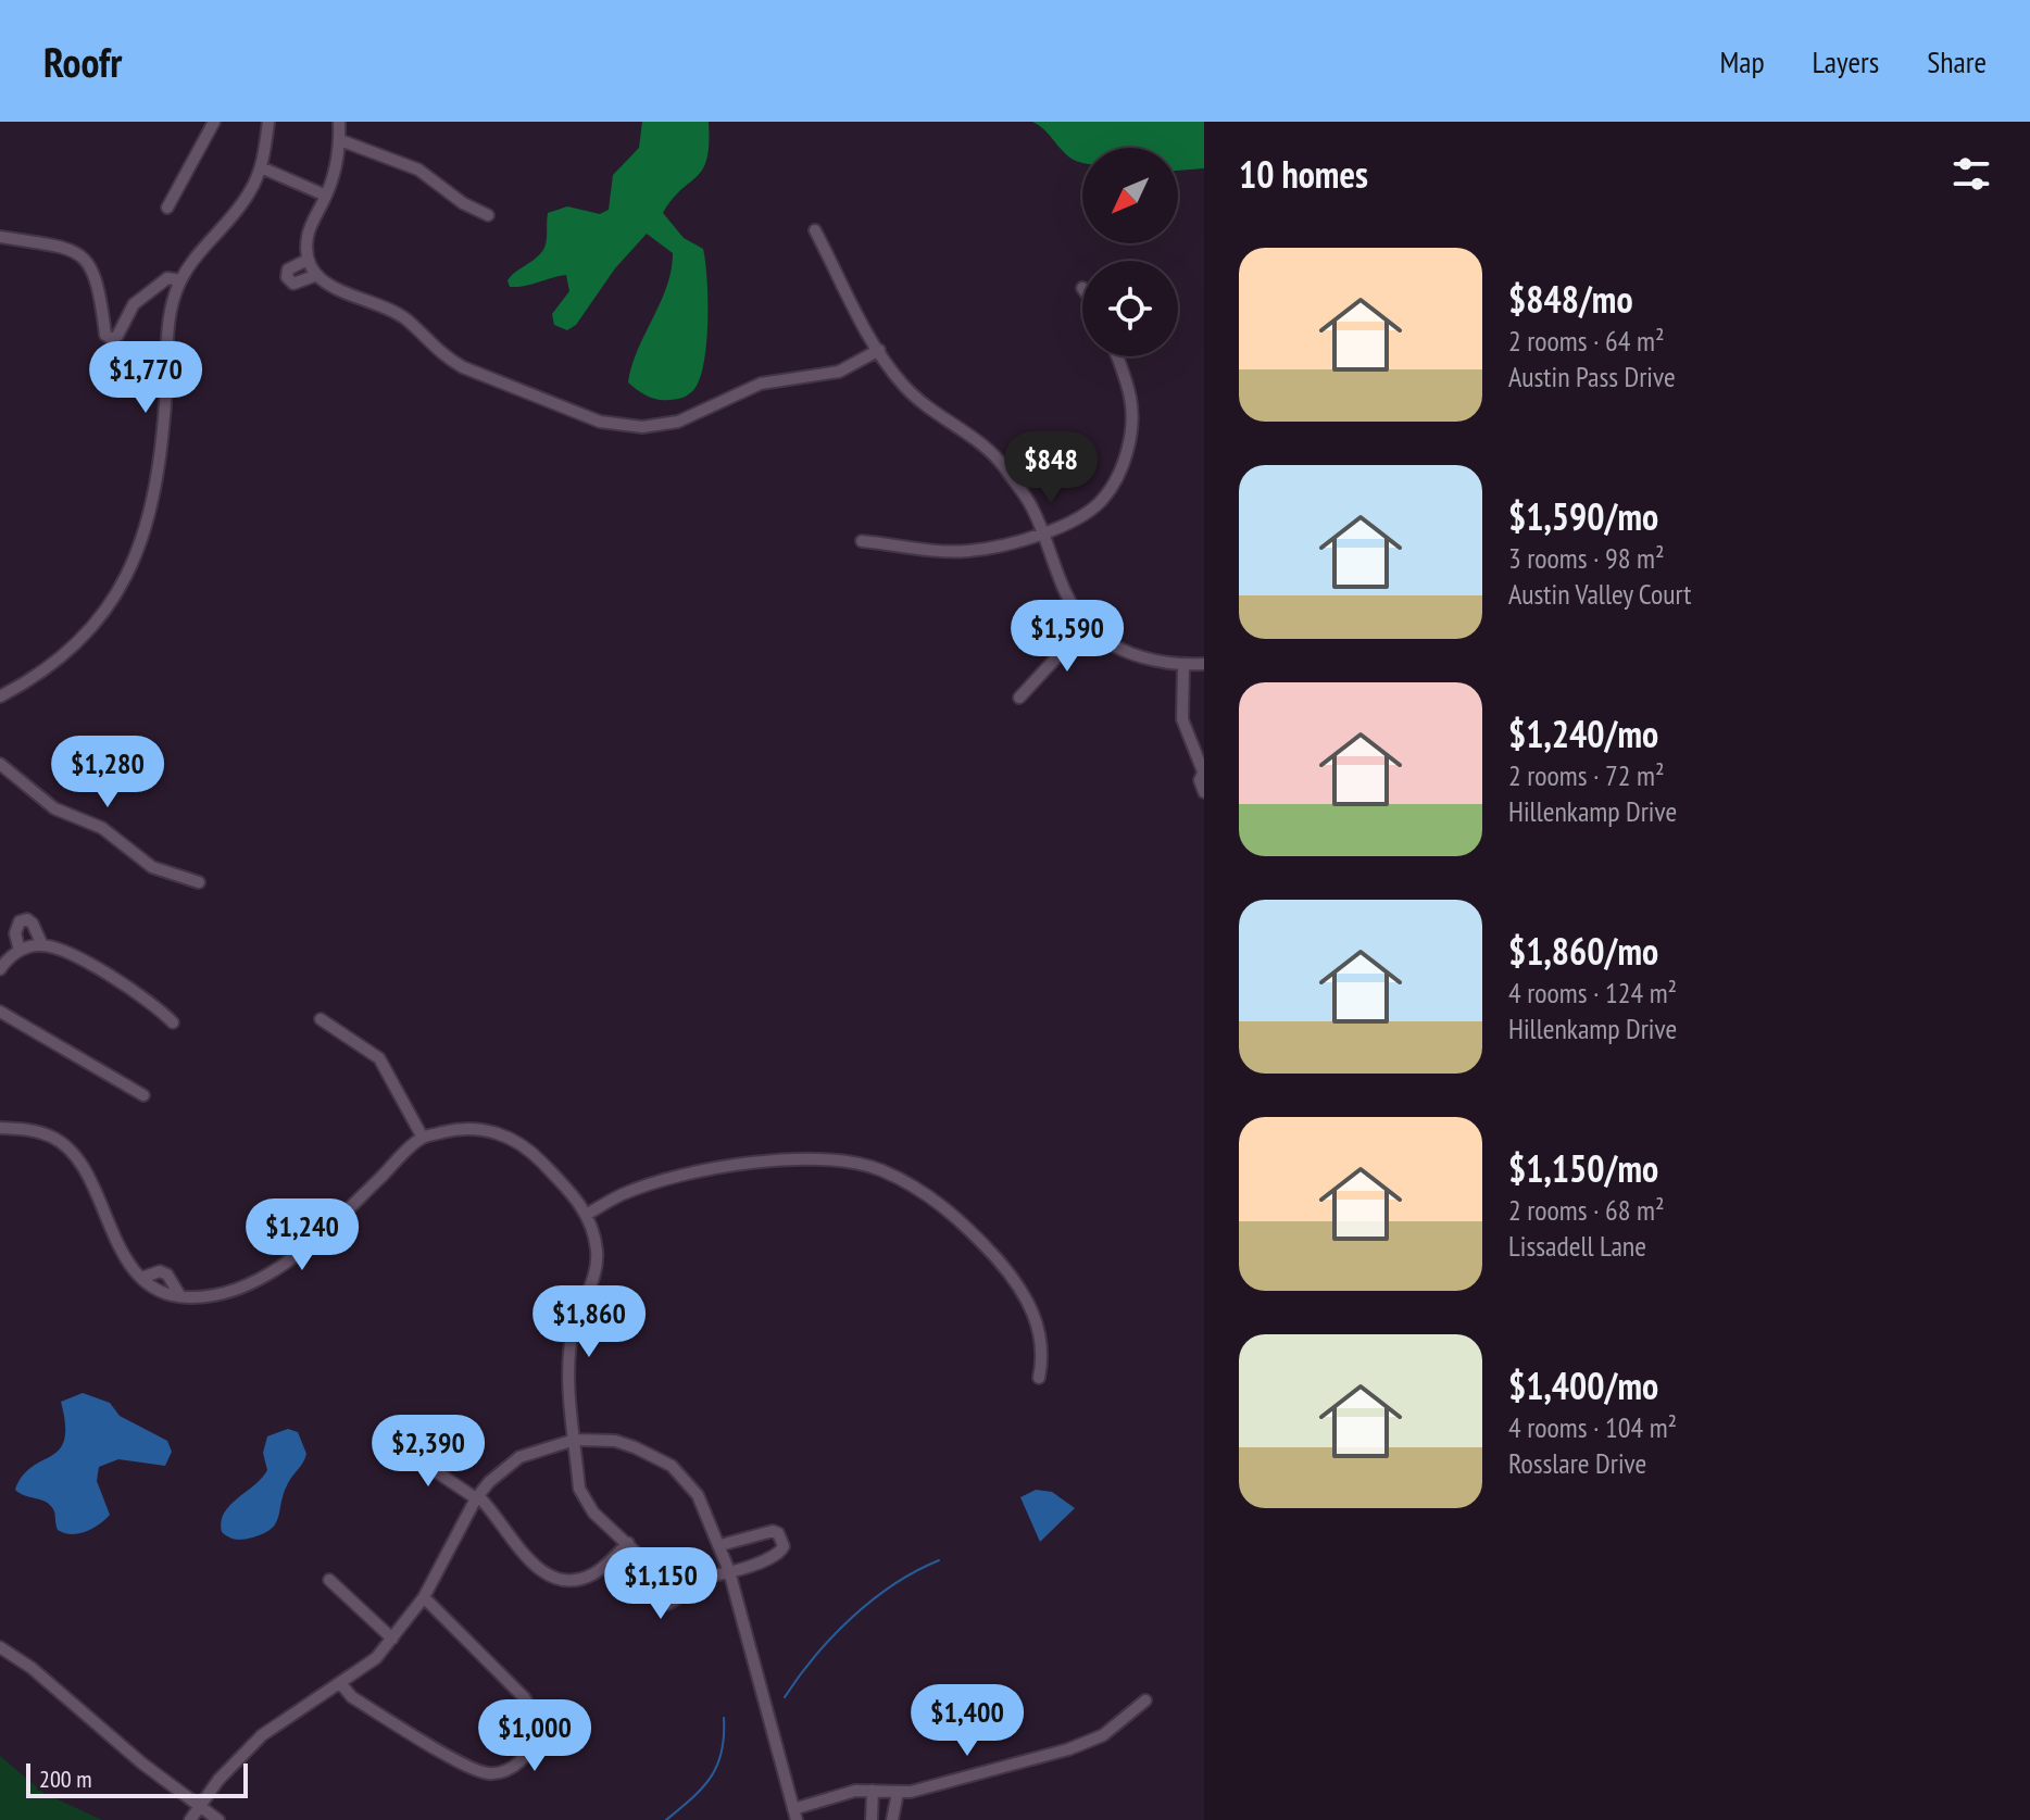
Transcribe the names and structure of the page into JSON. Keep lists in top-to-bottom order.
{
  "scale_bar": "200 m",
  "north": "bottom left",
  "page": {
    "header": "Roofr",
    "nav": ["Map", "Layers", "Share"],
    "heading": "10 homes",
    "list": [
      {
        "name": "$848/mo",
        "note": "2 rooms · 64 m² · Austin Pass Drive"
      },
      {
        "name": "$1,590/mo",
        "note": "3 rooms · 98 m² · Austin Valley Court"
      },
      {
        "name": "$1,240/mo",
        "note": "2 rooms · 72 m² · Hillenkamp Drive"
      },
      {
        "name": "$1,860/mo",
        "note": "4 rooms · 124 m² · Hillenkamp Drive"
      },
      {
        "name": "$1,150/mo",
        "note": "2 rooms · 68 m² · Lissadell Lane"
      },
      {
        "name": "$1,400/mo",
        "note": "4 rooms · 104 m² · Rosslare Drive"
      }
    ],
    "price": [
      "$1,770",
      "$848",
      "$1,590",
      "$1,280",
      "$1,240",
      "$1,860",
      "$2,390",
      "$1,150",
      "$1,400",
      "$1,000"
    ],
    "scale": "200 m"
  }
}
